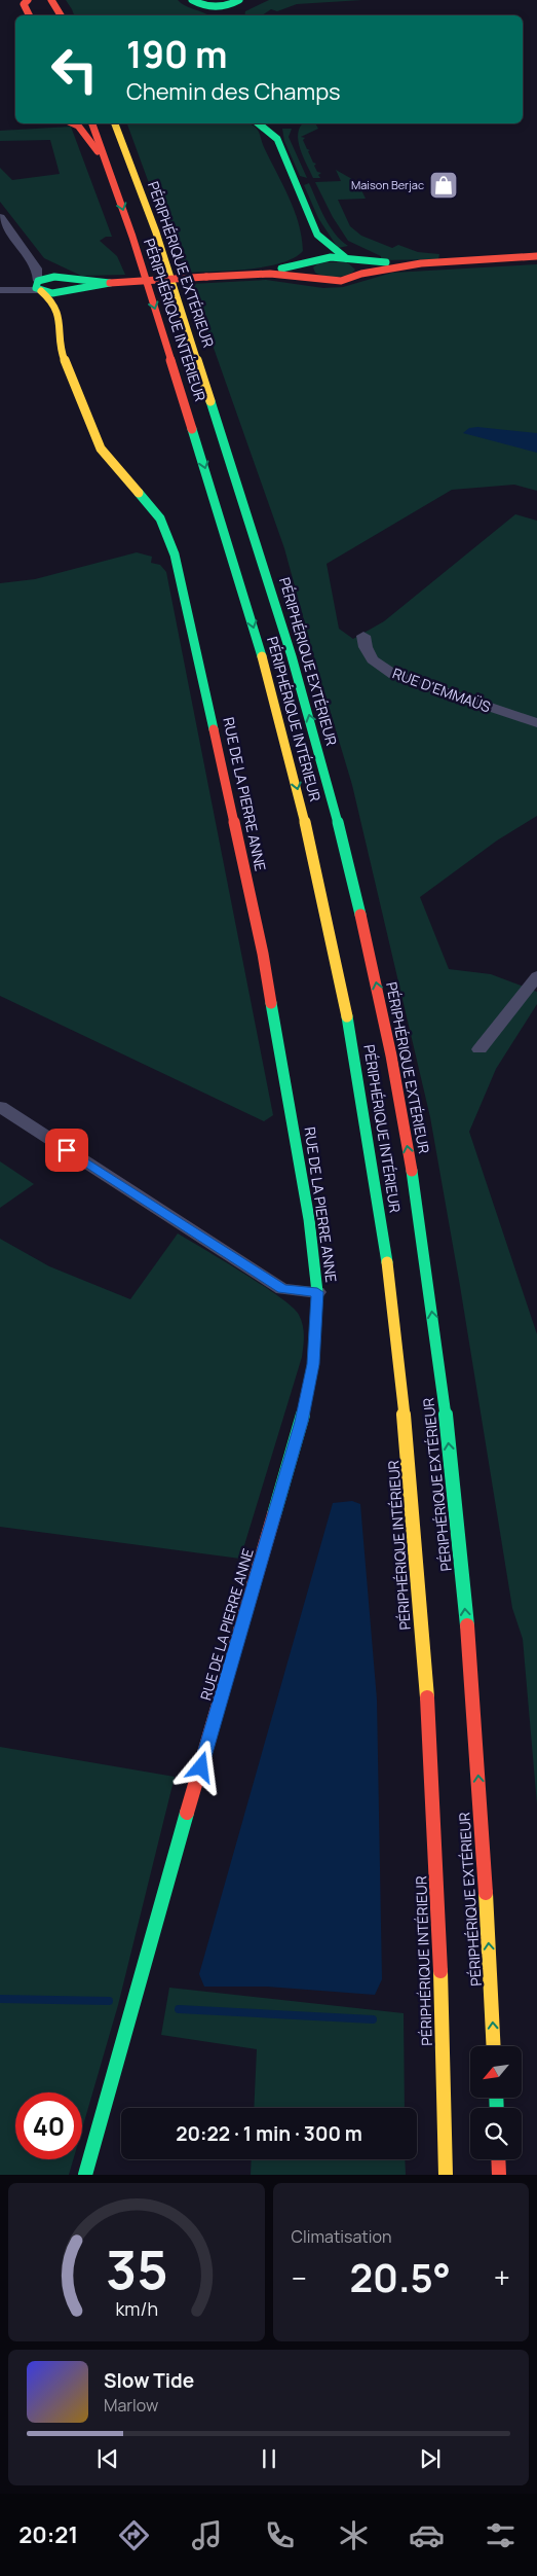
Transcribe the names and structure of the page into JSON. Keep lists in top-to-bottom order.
{
  "streets": {
    "main road": ["PÉRIPHÉRIQUE EXTÉRIEUR", "PÉRIPHÉRIQUE INTÉRIEUR", "RUE DE LA PIERRE ANNE"],
    "street": ["RUE D'EMMAÜS"]
  },
  "one_way": ["PÉRIPHÉRIQUE EXTÉRIEUR", "PÉRIPHÉRIQUE INTÉRIEUR"],
  "places": {
    "shop": ["Maison Berjac"]
  },
  "north": "bottom left",
  "page": {
    "turn": ["190 m", "Chemin des Champs"],
    "limit": "40",
    "trip": "20:22 · 1 min · 300 m",
    "tile": "Climatisation",
    "heat": ["−", "20.5°", "+"],
    "song": ["Slow Tide", "Marlow"],
    "tabs": "20:21",
    "gauge": ["35", "km/h"]
  }
}
